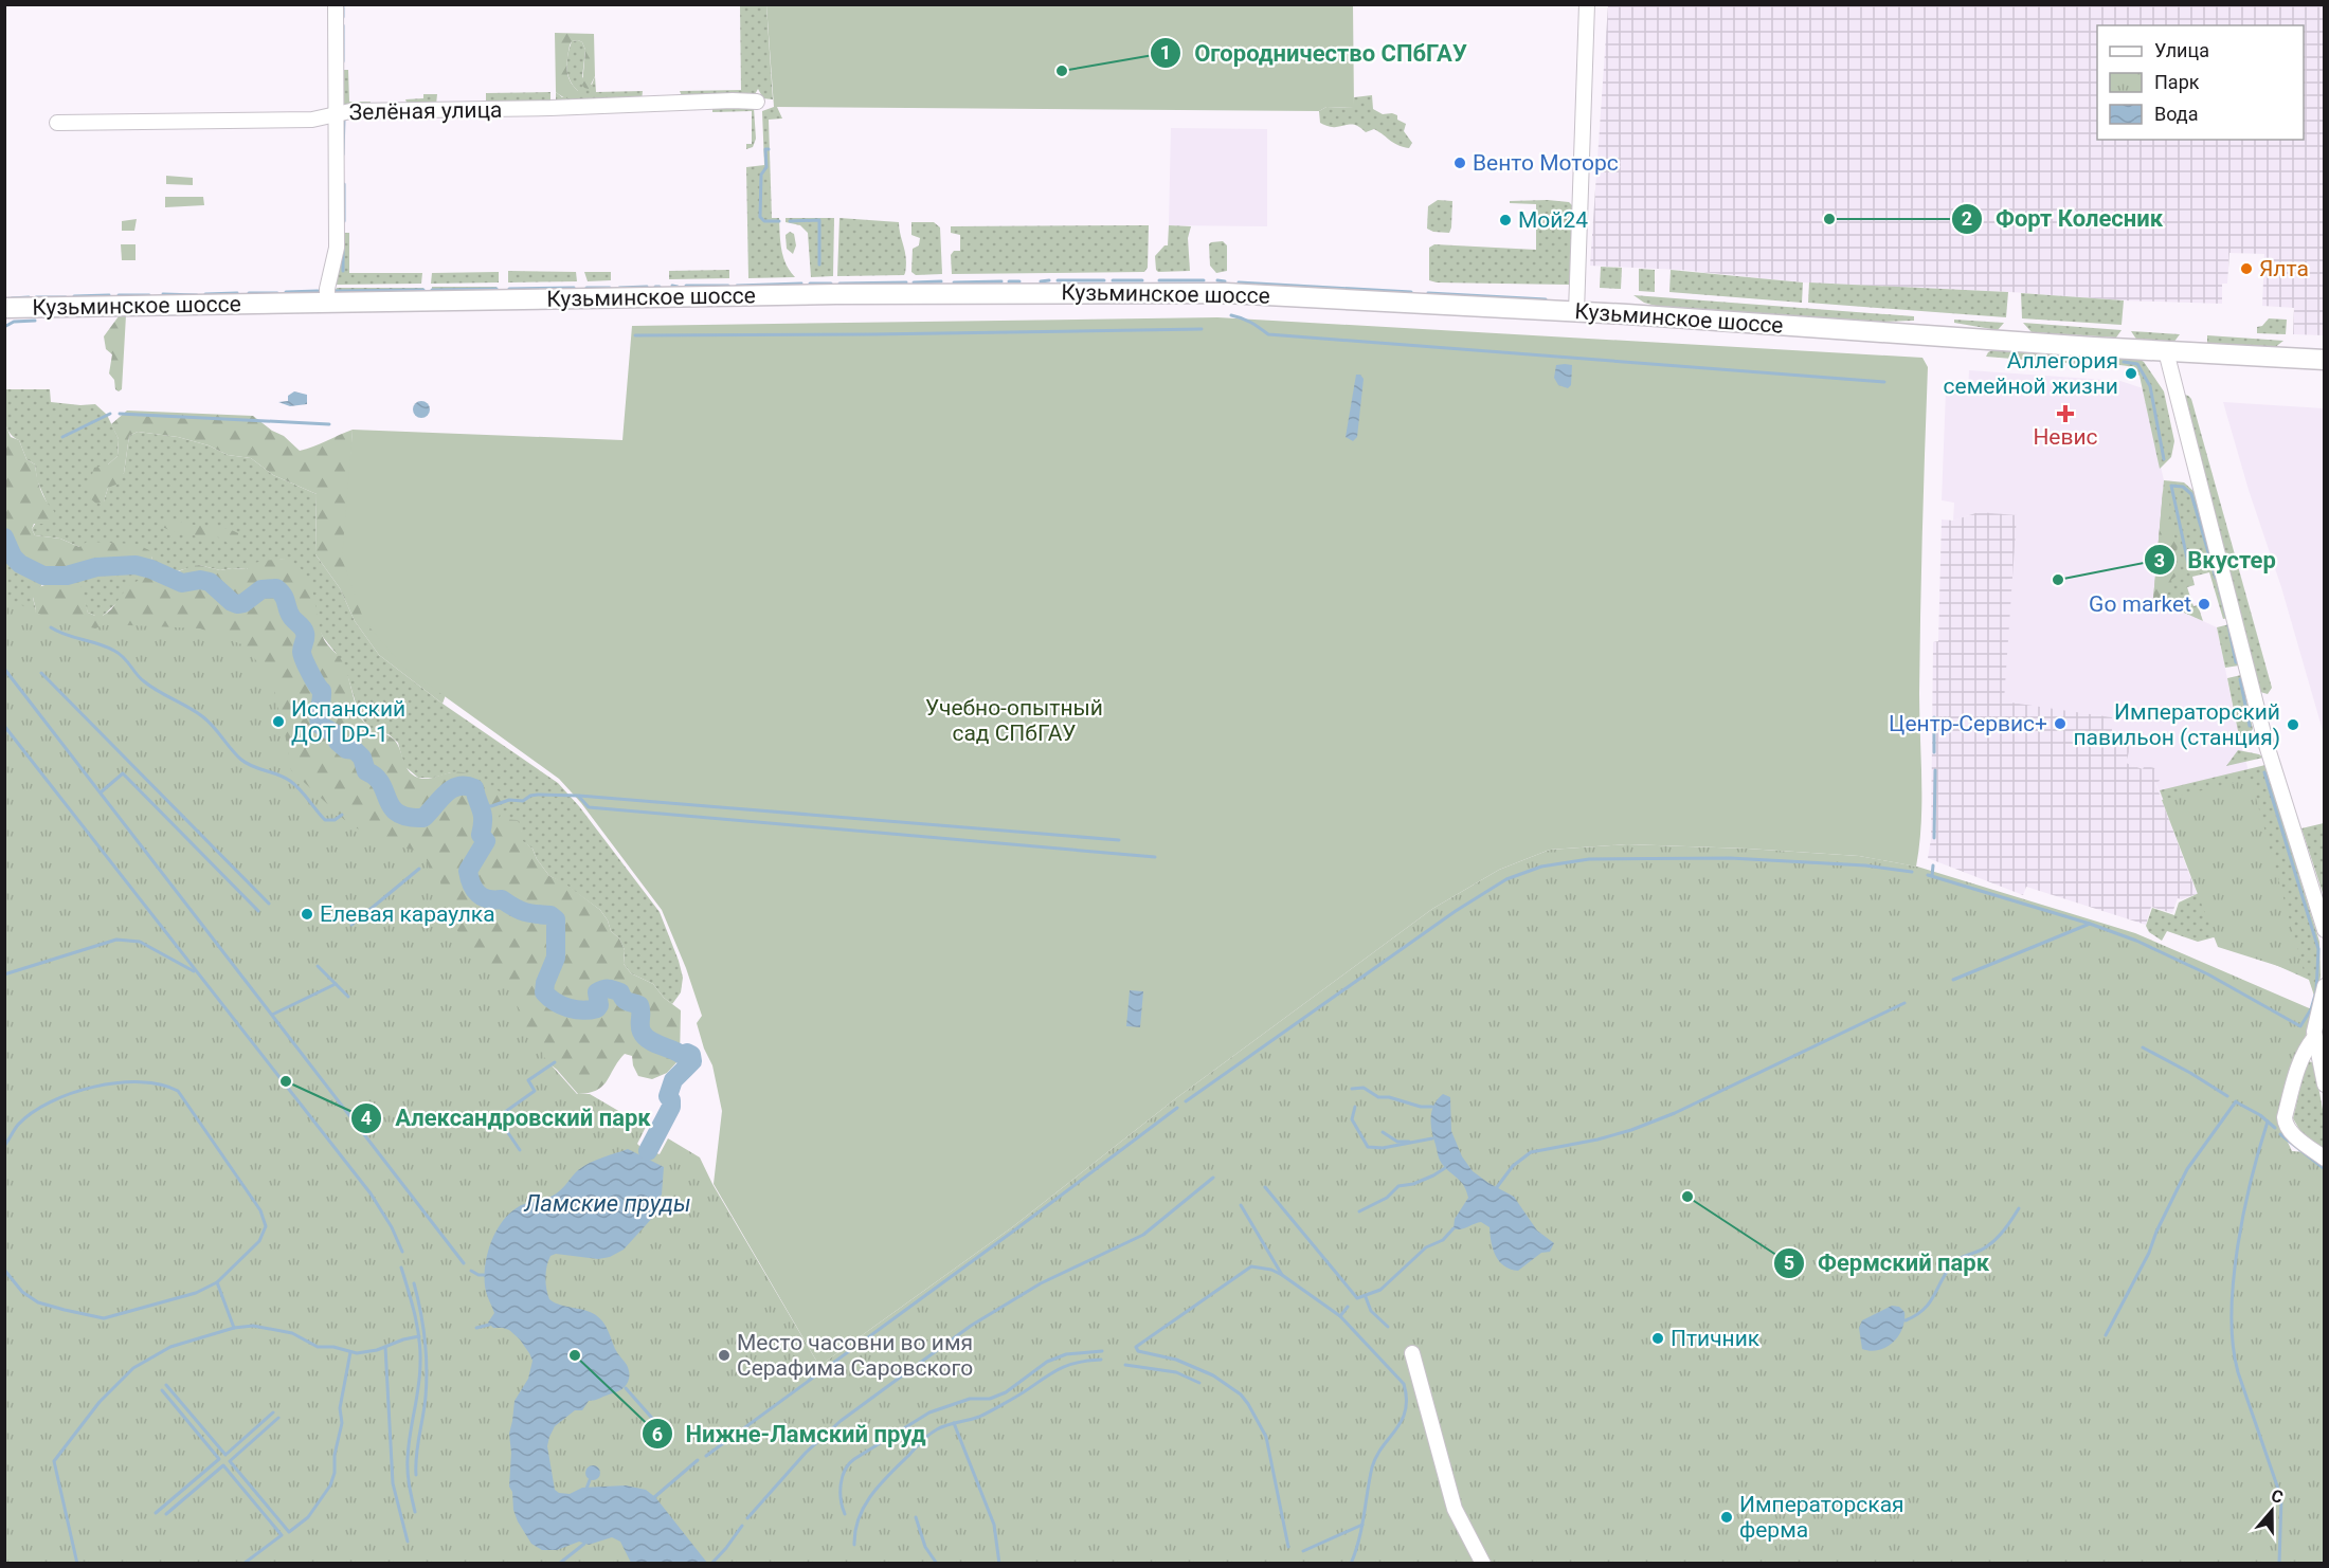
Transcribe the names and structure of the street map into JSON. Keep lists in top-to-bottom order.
{
  "streets": {
    "main road": ["Кузьминское шоссе"],
    "street": ["Зелёная улица"]
  },
  "water": ["Ламские пруды"],
  "parks": ["Учебно-опытный сад СПбГАУ"],
  "places": {
    "other": [
      "Огородничество СПбГАУ",
      "Венто Моторс",
      "Форт Колесник",
      "Мой24",
      "Ялта",
      "Аллегория семейной жизни",
      "Вкустер",
      "Go market",
      "Испанский ДОТ DP-1",
      "Центр-Сервис+",
      "Императорский павильон (станция)",
      "Елевая караулка",
      "Александровский парк",
      "Фермский парк",
      "Птичник",
      "Нижне-Ламский пруд",
      "Место часовни во имя Серафима Саровского",
      "Императорская ферма"
    ],
    "health": ["Невис"]
  },
  "legend": ["Улица", "Парк", "Вода"],
  "north": "top"
}
